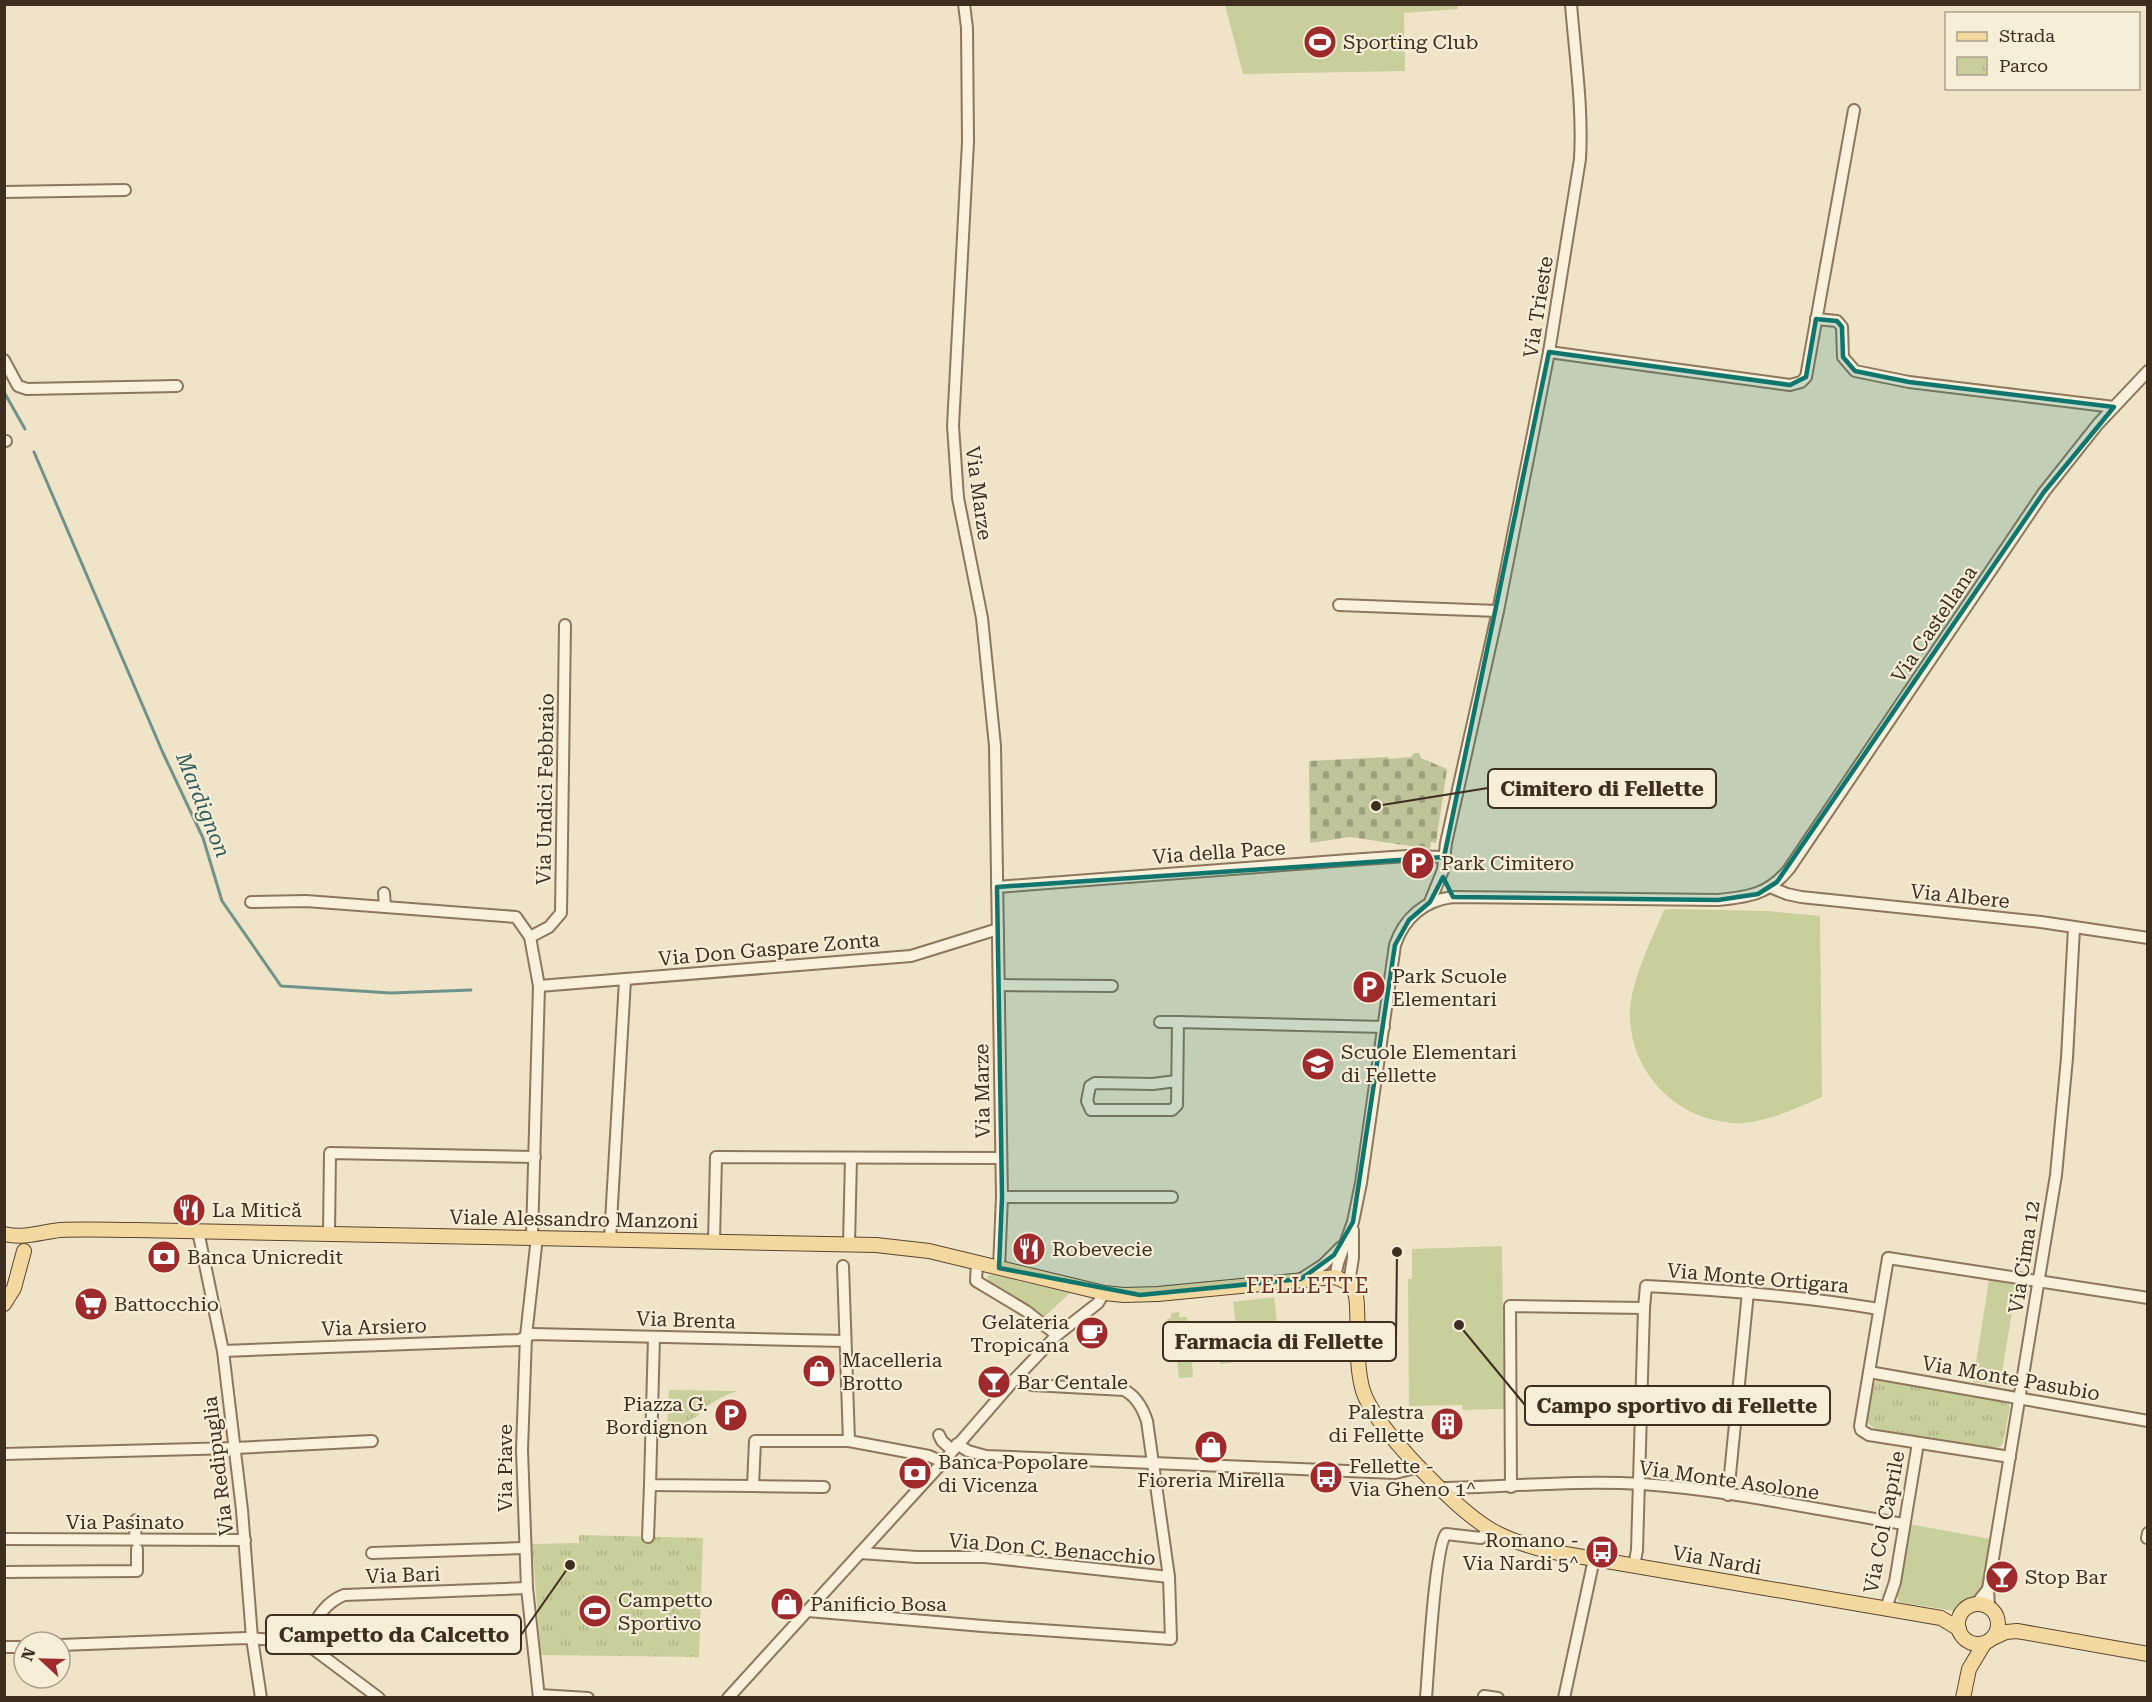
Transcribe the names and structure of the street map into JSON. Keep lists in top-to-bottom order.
{
  "streets": {
    "main road": ["Viale Alessandro Manzoni", "Via Nardi"],
    "street": [
      "Via Trieste",
      "Via Marze",
      "Via Castellana",
      "Via Undici Febbraio",
      "Via della Pace",
      "Via Albere",
      "Via Don Gaspare Zonta",
      "Via Cima 12",
      "Via Monte Ortigara",
      "Via Brenta",
      "Via Arsiero",
      "Via Monte Pasubio",
      "Via Redipuglia",
      "Via Piave",
      "Via Monte Asolone",
      "Via Pasinato",
      "Via Col Caprile",
      "Via Don C. Benacchio",
      "Via Bari"
    ]
  },
  "crossings": [
    ["Via Trieste", "Via Castellana"],
    ["Via Trieste", "Via della Pace"],
    ["Via Marze", "Via della Pace"],
    ["Via Marze", "Via Don Gaspare Zonta"],
    ["Via Marze", "Viale Alessandro Manzoni"],
    ["Via Castellana", "Via Albere"],
    ["Via Albere", "Via Cima 12"],
    ["Viale Alessandro Manzoni", "Via Redipuglia"],
    ["Viale Alessandro Manzoni", "Via Piave"],
    ["Via Cima 12", "Via Monte Pasubio"],
    ["Via Cima 12", "Via Col Caprile"],
    ["Via Monte Ortigara", "Via Col Caprile"],
    ["Via Brenta", "Via Arsiero"],
    ["Via Brenta", "Via Piave"],
    ["Via Arsiero", "Via Redipuglia"],
    ["Via Arsiero", "Via Piave"],
    ["Via Monte Pasubio", "Via Col Caprile"],
    ["Via Redipuglia", "Via Pasinato"],
    ["Via Piave", "Via Bari"],
    ["Via Monte Asolone", "Via Col Caprile"],
    ["Via Monte Asolone", "Via Nardi"],
    ["Via Col Caprile", "Via Nardi"]
  ],
  "districts": ["FELLETTE"],
  "water": ["Mardignon"],
  "places": {
    "sports": ["Sporting Club", "Campetto Sportivo"],
    "other": [
      "Cimitero di Fellette",
      "Farmacia di Fellette",
      "Campo sportivo di Fellette",
      "Campetto da Calcetto"
    ],
    "parking": ["Park Cimitero", "Park Scuole Elementari", "Piazza G. Bordignon"],
    "school or university": ["Scuole Elementari di Fellette"],
    "restaurant": ["La Mitică", "Robevecie"],
    "bank": ["Banca Unicredit", "Banca Popolare di Vicenza"],
    "supermarket": ["Battocchio"],
    "cafe": ["Gelateria Tropicana"],
    "shop": ["Macelleria Brotto", "Fioreria Mirella", "Panificio Bosa"],
    "bar": ["Bar Centale", "Stop Bar"],
    "building": ["Palestra di Fellette"],
    "bus stop": ["Fellette - Via Gheno 1^", "Romano - Via Nardi 5^"]
  },
  "legend": ["Strada", "Parco"],
  "north": "left"
}
